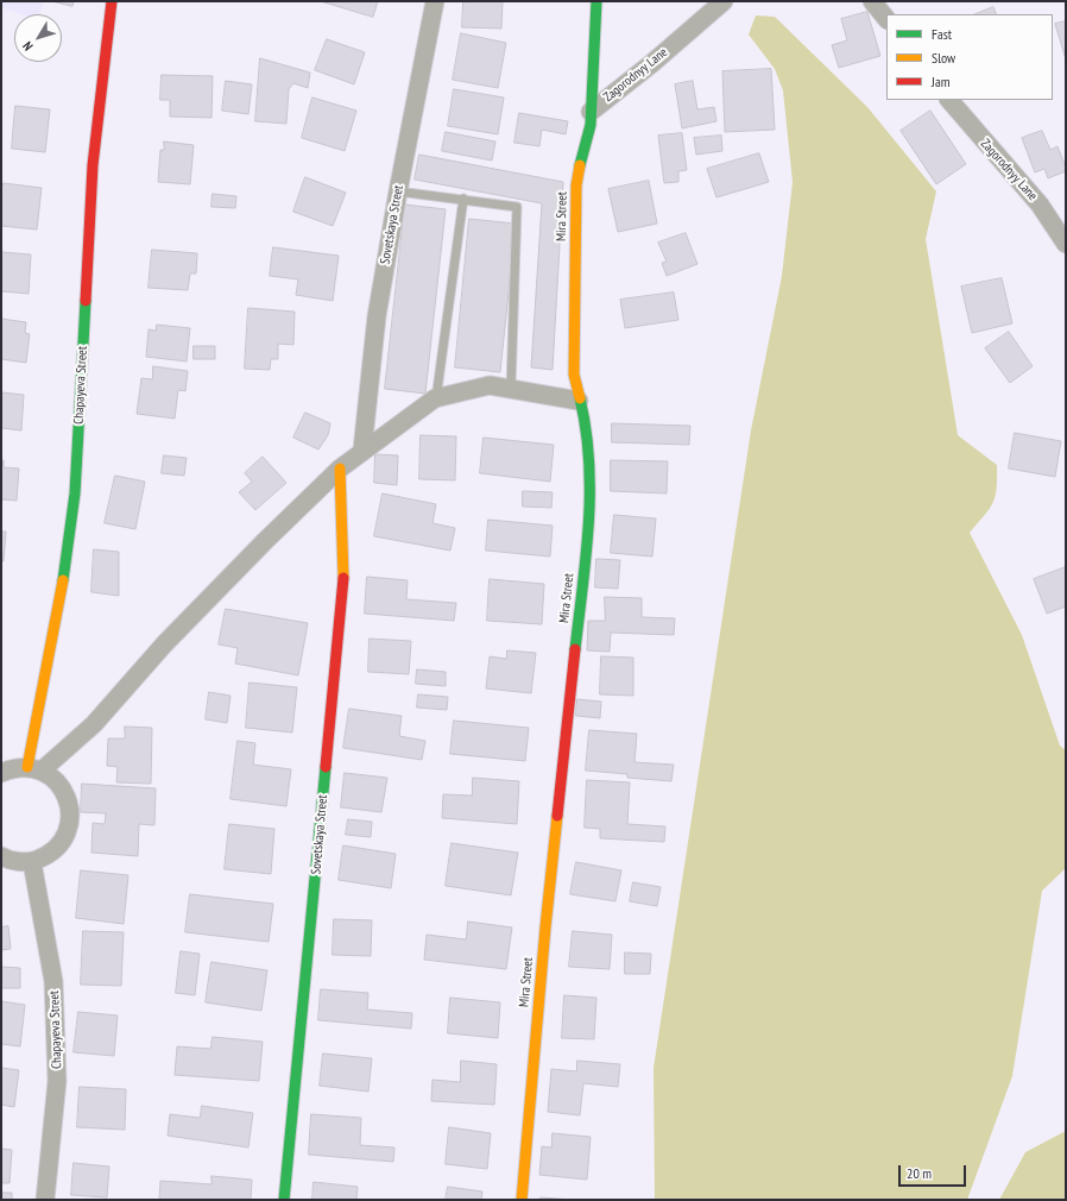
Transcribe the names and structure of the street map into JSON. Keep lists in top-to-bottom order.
{
  "streets": {
    "street": [
      "Zagorodnyy Lane",
      "Mira Street",
      "Sovetskaya Street",
      "Chapayeva Street"
    ]
  },
  "crossings": [
    ["Zagorodnyy Lane", "Mira Street"]
  ],
  "legend": ["Fast", "Slow", "Jam"],
  "scale_bar": "20 m",
  "north": "bottom left"
}
